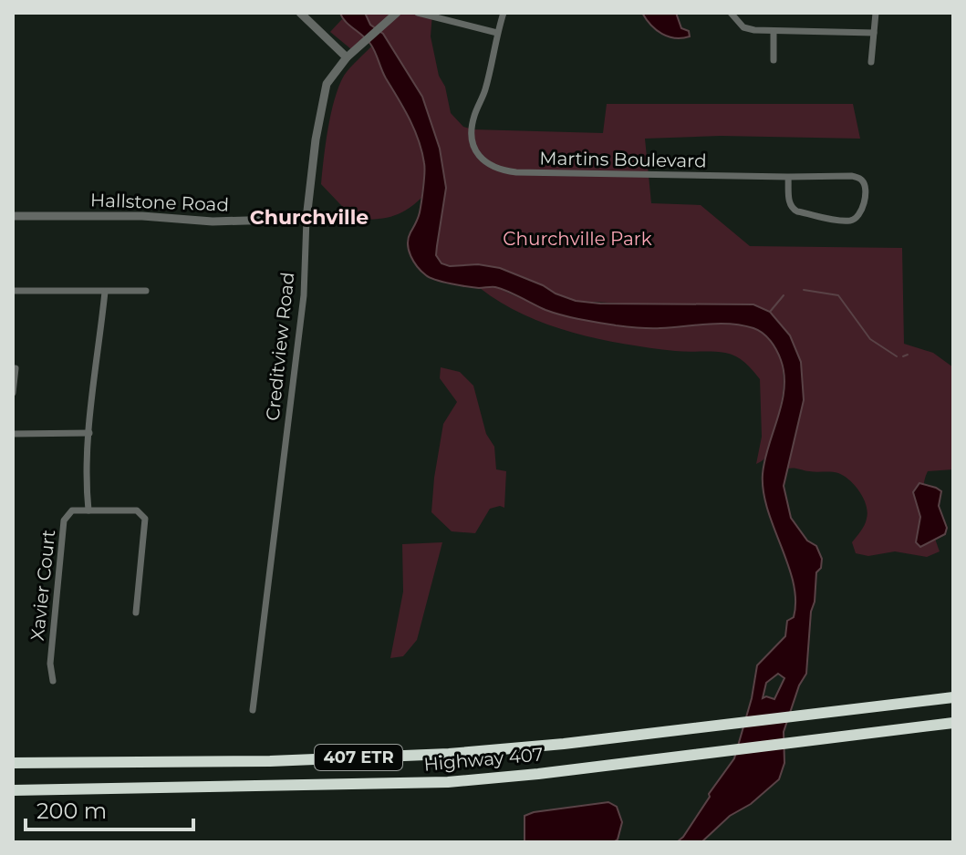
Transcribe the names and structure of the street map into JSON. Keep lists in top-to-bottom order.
{
  "streets": {
    "highway": ["407 ETR", "Highway 407"],
    "street": [
      "Martins Boulevard",
      "Hallstone Road",
      "Creditview Road",
      "Xavier Court"
    ]
  },
  "crossings": [
    ["Hallstone Road", "Creditview Road"]
  ],
  "districts": ["Churchville"],
  "parks": ["Churchville Park"],
  "scale_bar": "200 m"
}
